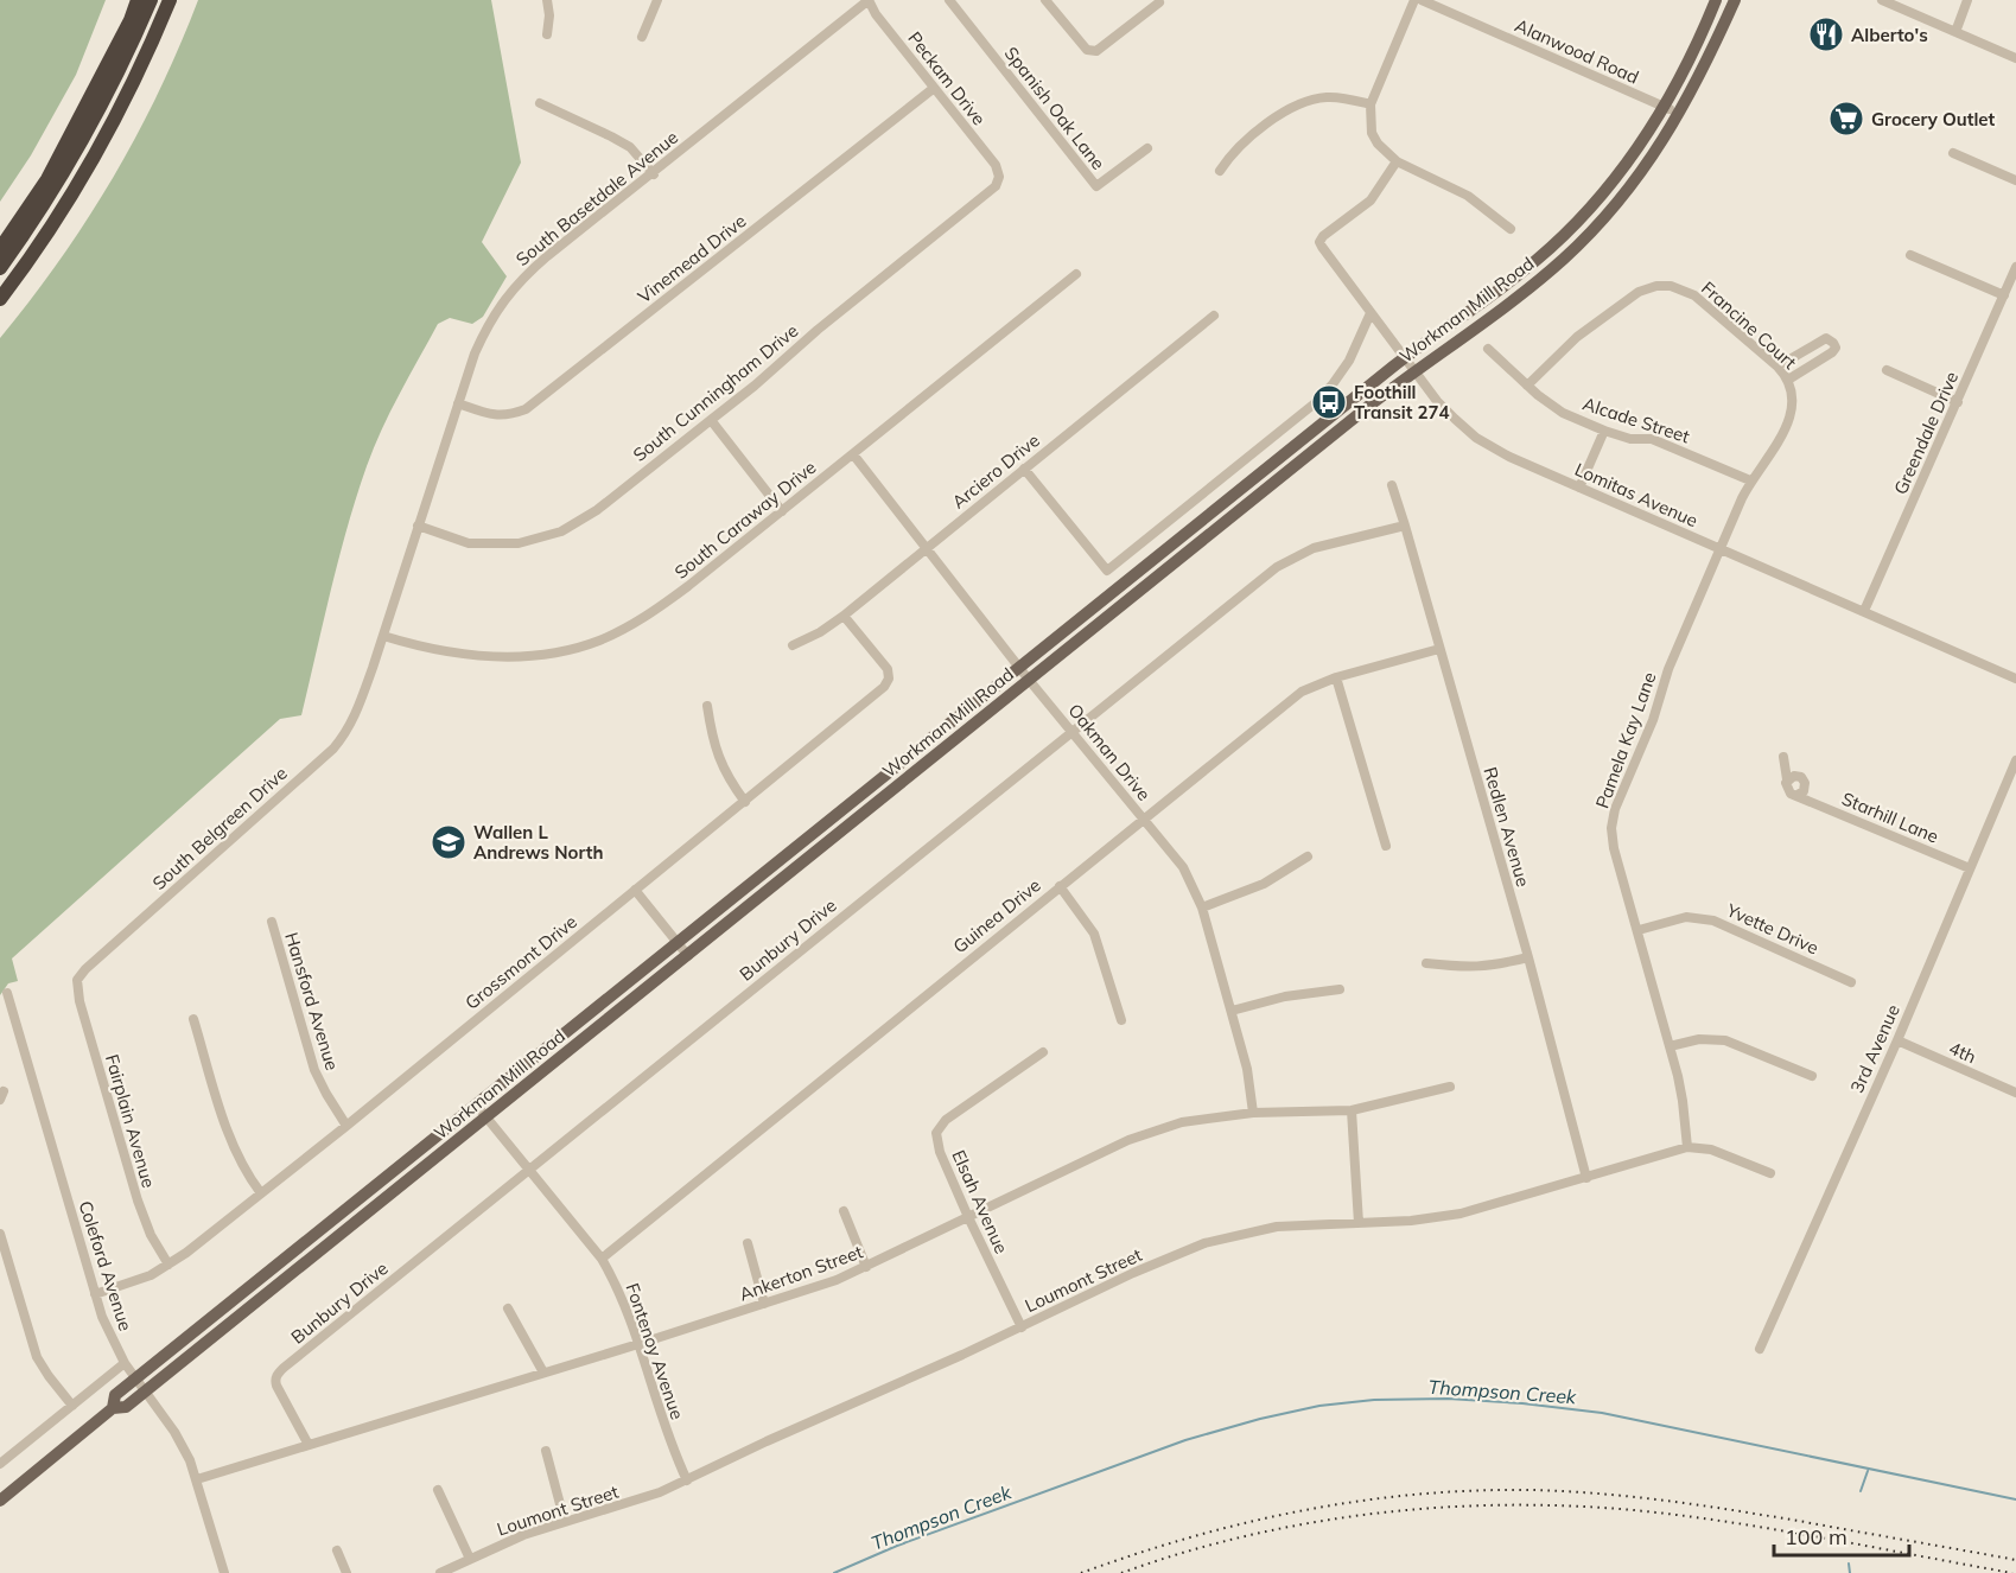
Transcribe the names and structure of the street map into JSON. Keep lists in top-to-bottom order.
{
  "streets": {
    "main road": ["Workman Mill Road"],
    "street": [
      "Alanwood Road",
      "Peckam Drive",
      "Spanish Oak Lane",
      "South Basetdale Avenue",
      "Vinemead Drive",
      "Francine Court",
      "South Cunningham Drive",
      "Alcade Street",
      "Greendale Drive",
      "Arciero Drive",
      "Lomitas Avenue",
      "South Caraway Drive",
      "Pamela Kay Lane",
      "Oakman Drive",
      "Starhill Lane",
      "Redlen Avenue",
      "South Belgreen Drive",
      "Guinea Drive",
      "Yvette Drive",
      "Bunbury Drive",
      "Grossmont Drive",
      "Hansford Avenue",
      "3rd Avenue",
      "4th",
      "Fairplain Avenue",
      "Elsah Avenue",
      "Coleford Avenue",
      "Ankerton Street",
      "Loumont Street",
      "Fontenoy Avenue"
    ]
  },
  "crossings": [
    ["Alanwood Road", "Workman Mill Road"],
    ["Peckam Drive", "South Basetdale Avenue"],
    ["Peckam Drive", "Vinemead Drive"],
    ["Peckam Drive", "South Cunningham Drive"],
    ["South Basetdale Avenue", "Vinemead Drive"],
    ["South Basetdale Avenue", "South Cunningham Drive"],
    ["South Basetdale Avenue", "South Caraway Drive"],
    ["South Basetdale Avenue", "South Belgreen Drive"],
    ["Workman Mill Road", "Lomitas Avenue"],
    ["Workman Mill Road", "Oakman Drive"],
    ["Workman Mill Road", "Coleford Avenue"],
    ["Workman Mill Road", "Fontenoy Avenue"],
    ["Francine Court", "Alcade Street"],
    ["Francine Court", "Pamela Kay Lane"],
    ["Alcade Street", "Pamela Kay Lane"],
    ["Greendale Drive", "Lomitas Avenue"],
    ["Arciero Drive", "Oakman Drive"],
    ["Arciero Drive", "Grossmont Drive"],
    ["Lomitas Avenue", "Pamela Kay Lane"],
    ["South Caraway Drive", "Oakman Drive"],
    ["Pamela Kay Lane", "Yvette Drive"],
    ["Pamela Kay Lane", "Loumont Street"],
    ["Oakman Drive", "Guinea Drive"],
    ["Oakman Drive", "Bunbury Drive"],
    ["Oakman Drive", "Ankerton Street"],
    ["Starhill Lane", "3rd Avenue"],
    ["Redlen Avenue", "Guinea Drive"],
    ["Redlen Avenue", "Bunbury Drive"],
    ["Redlen Avenue", "Loumont Street"],
    ["South Belgreen Drive", "Fairplain Avenue"],
    ["Guinea Drive", "Fontenoy Avenue"],
    ["Bunbury Drive", "Ankerton Street"],
    ["Bunbury Drive", "Fontenoy Avenue"],
    ["Grossmont Drive", "Hansford Avenue"],
    ["Grossmont Drive", "Fairplain Avenue"],
    ["Grossmont Drive", "Coleford Avenue"],
    ["3rd Avenue", "4th"],
    ["Elsah Avenue", "Ankerton Street"],
    ["Elsah Avenue", "Loumont Street"],
    ["Coleford Avenue", "Ankerton Street"],
    ["Ankerton Street", "Fontenoy Avenue"],
    ["Loumont Street", "Fontenoy Avenue"]
  ],
  "water": ["Thompson Creek"],
  "places": {
    "restaurant": ["Alberto's"],
    "supermarket": ["Grocery Outlet"],
    "bus stop": ["Foothill Transit 274"],
    "school or university": ["Wallen L Andrews North"]
  },
  "scale_bar": "100 m"
}
